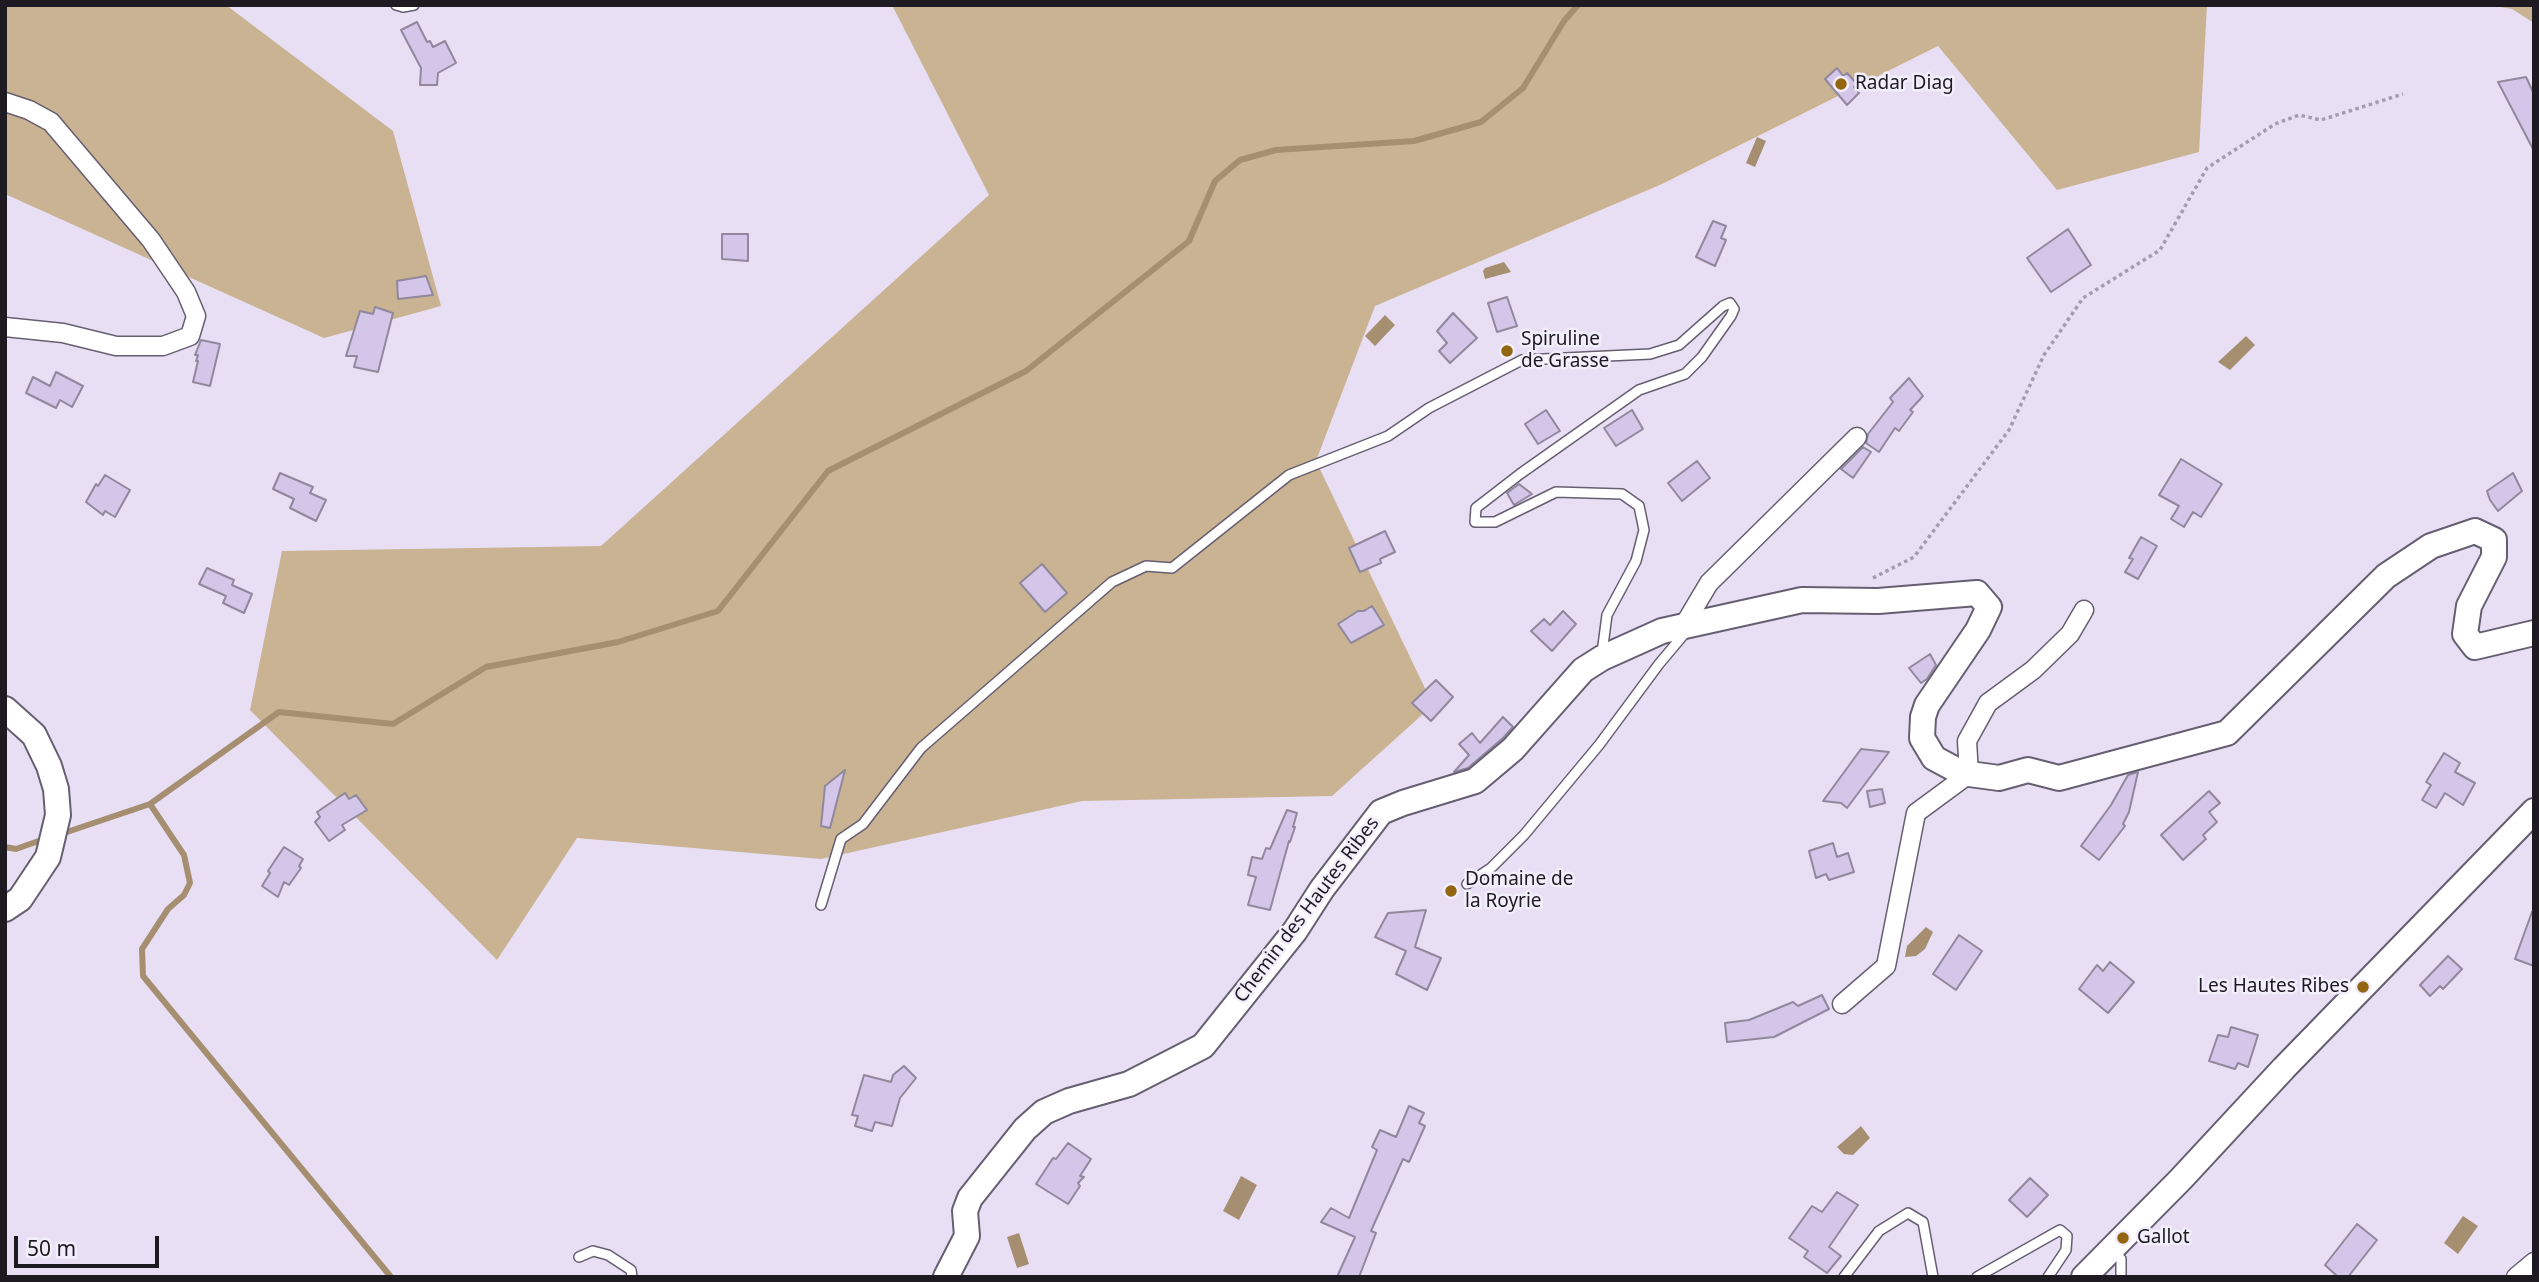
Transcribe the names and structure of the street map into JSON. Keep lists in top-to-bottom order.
{
  "streets": {
    "street": ["Chemin des Hautes Ribes"]
  },
  "places": [
    "Radar Diag",
    "Spiruline de Grasse",
    "Domaine de la Royrie",
    "Les Hautes Ribes",
    "Gallot"
  ],
  "scale_bar": "50 m"
}
